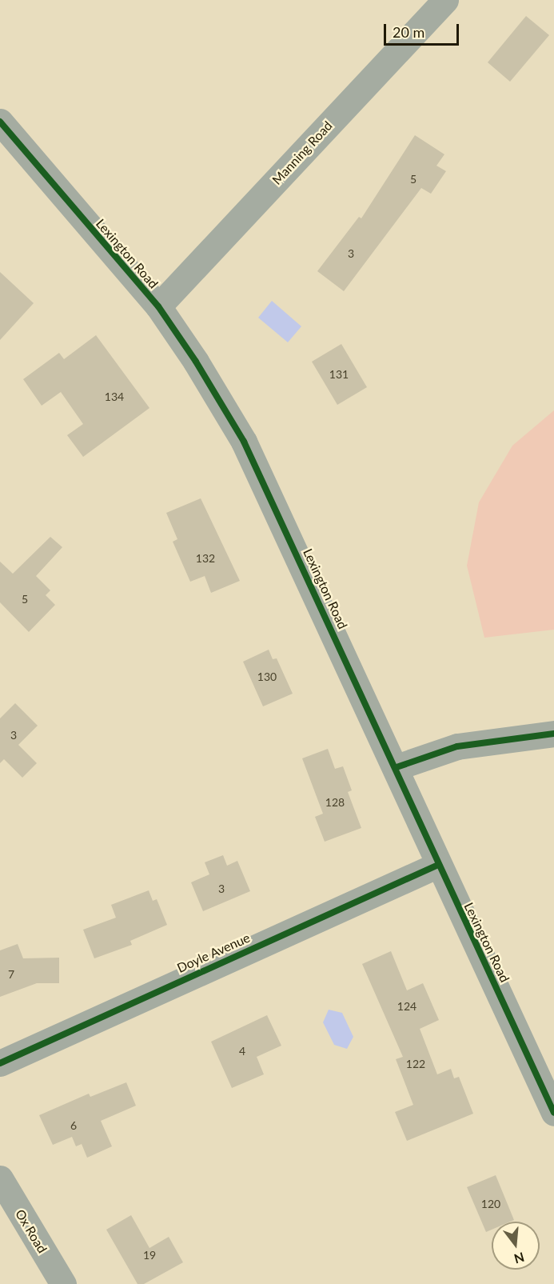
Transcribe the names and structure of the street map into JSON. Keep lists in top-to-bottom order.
{
  "streets": {
    "street": [
      "Manning Road",
      "Lexington Road",
      "Doyle Avenue",
      "Ox Road"
    ]
  },
  "crossings": [
    ["Manning Road", "Lexington Road"],
    ["Lexington Road", "Doyle Avenue"]
  ],
  "house_numbers": [
    "5",
    "3",
    "131",
    "134",
    "132",
    "5",
    "130",
    "3",
    "128",
    "3",
    "7",
    "124",
    "4",
    "122",
    "6",
    "120",
    "19"
  ],
  "scale_bar": "20 m",
  "north": "bottom"
}
